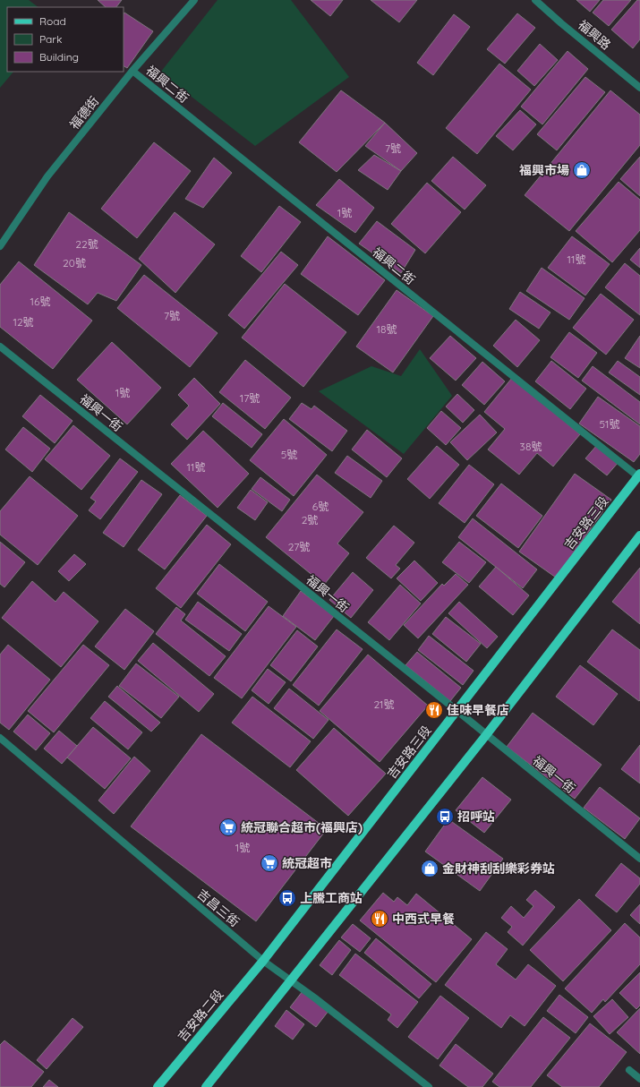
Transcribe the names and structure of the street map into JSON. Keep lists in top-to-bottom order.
{
  "streets": {
    "main road": ["吉安路三段", "吉安路二段"],
    "street": [
      "福興路",
      "福興二街",
      "福德街",
      "福興一街",
      "吉昌三街"
    ]
  },
  "crossings": [
    ["福興二街", "福德街"],
    ["福興二街", "吉安路三段"],
    ["福興一街", "吉安路三段"],
    ["吉安路三段", "吉昌三街"],
    ["吉安路三段", "吉安路二段"],
    ["吉昌三街", "吉安路二段"]
  ],
  "places": {
    "shop": ["福興市場", "金財神刮刮樂彩券站"],
    "restaurant": ["佳味早餐店", "中西式早餐"],
    "bus stop": ["招呼站", "上騰工商站"],
    "supermarket": ["統冠聯合超市(福興店)", "統冠超市"]
  },
  "house_numbers": [
    "7號",
    "1號",
    "22號",
    "11號",
    "20號",
    "16號",
    "7號",
    "12號",
    "18號",
    "1號",
    "17號",
    "51號",
    "38號",
    "5號",
    "11號",
    "6號",
    "2號",
    "27號",
    "21號",
    "1號"
  ],
  "legend": ["Road", "Park", "Building"]
}
